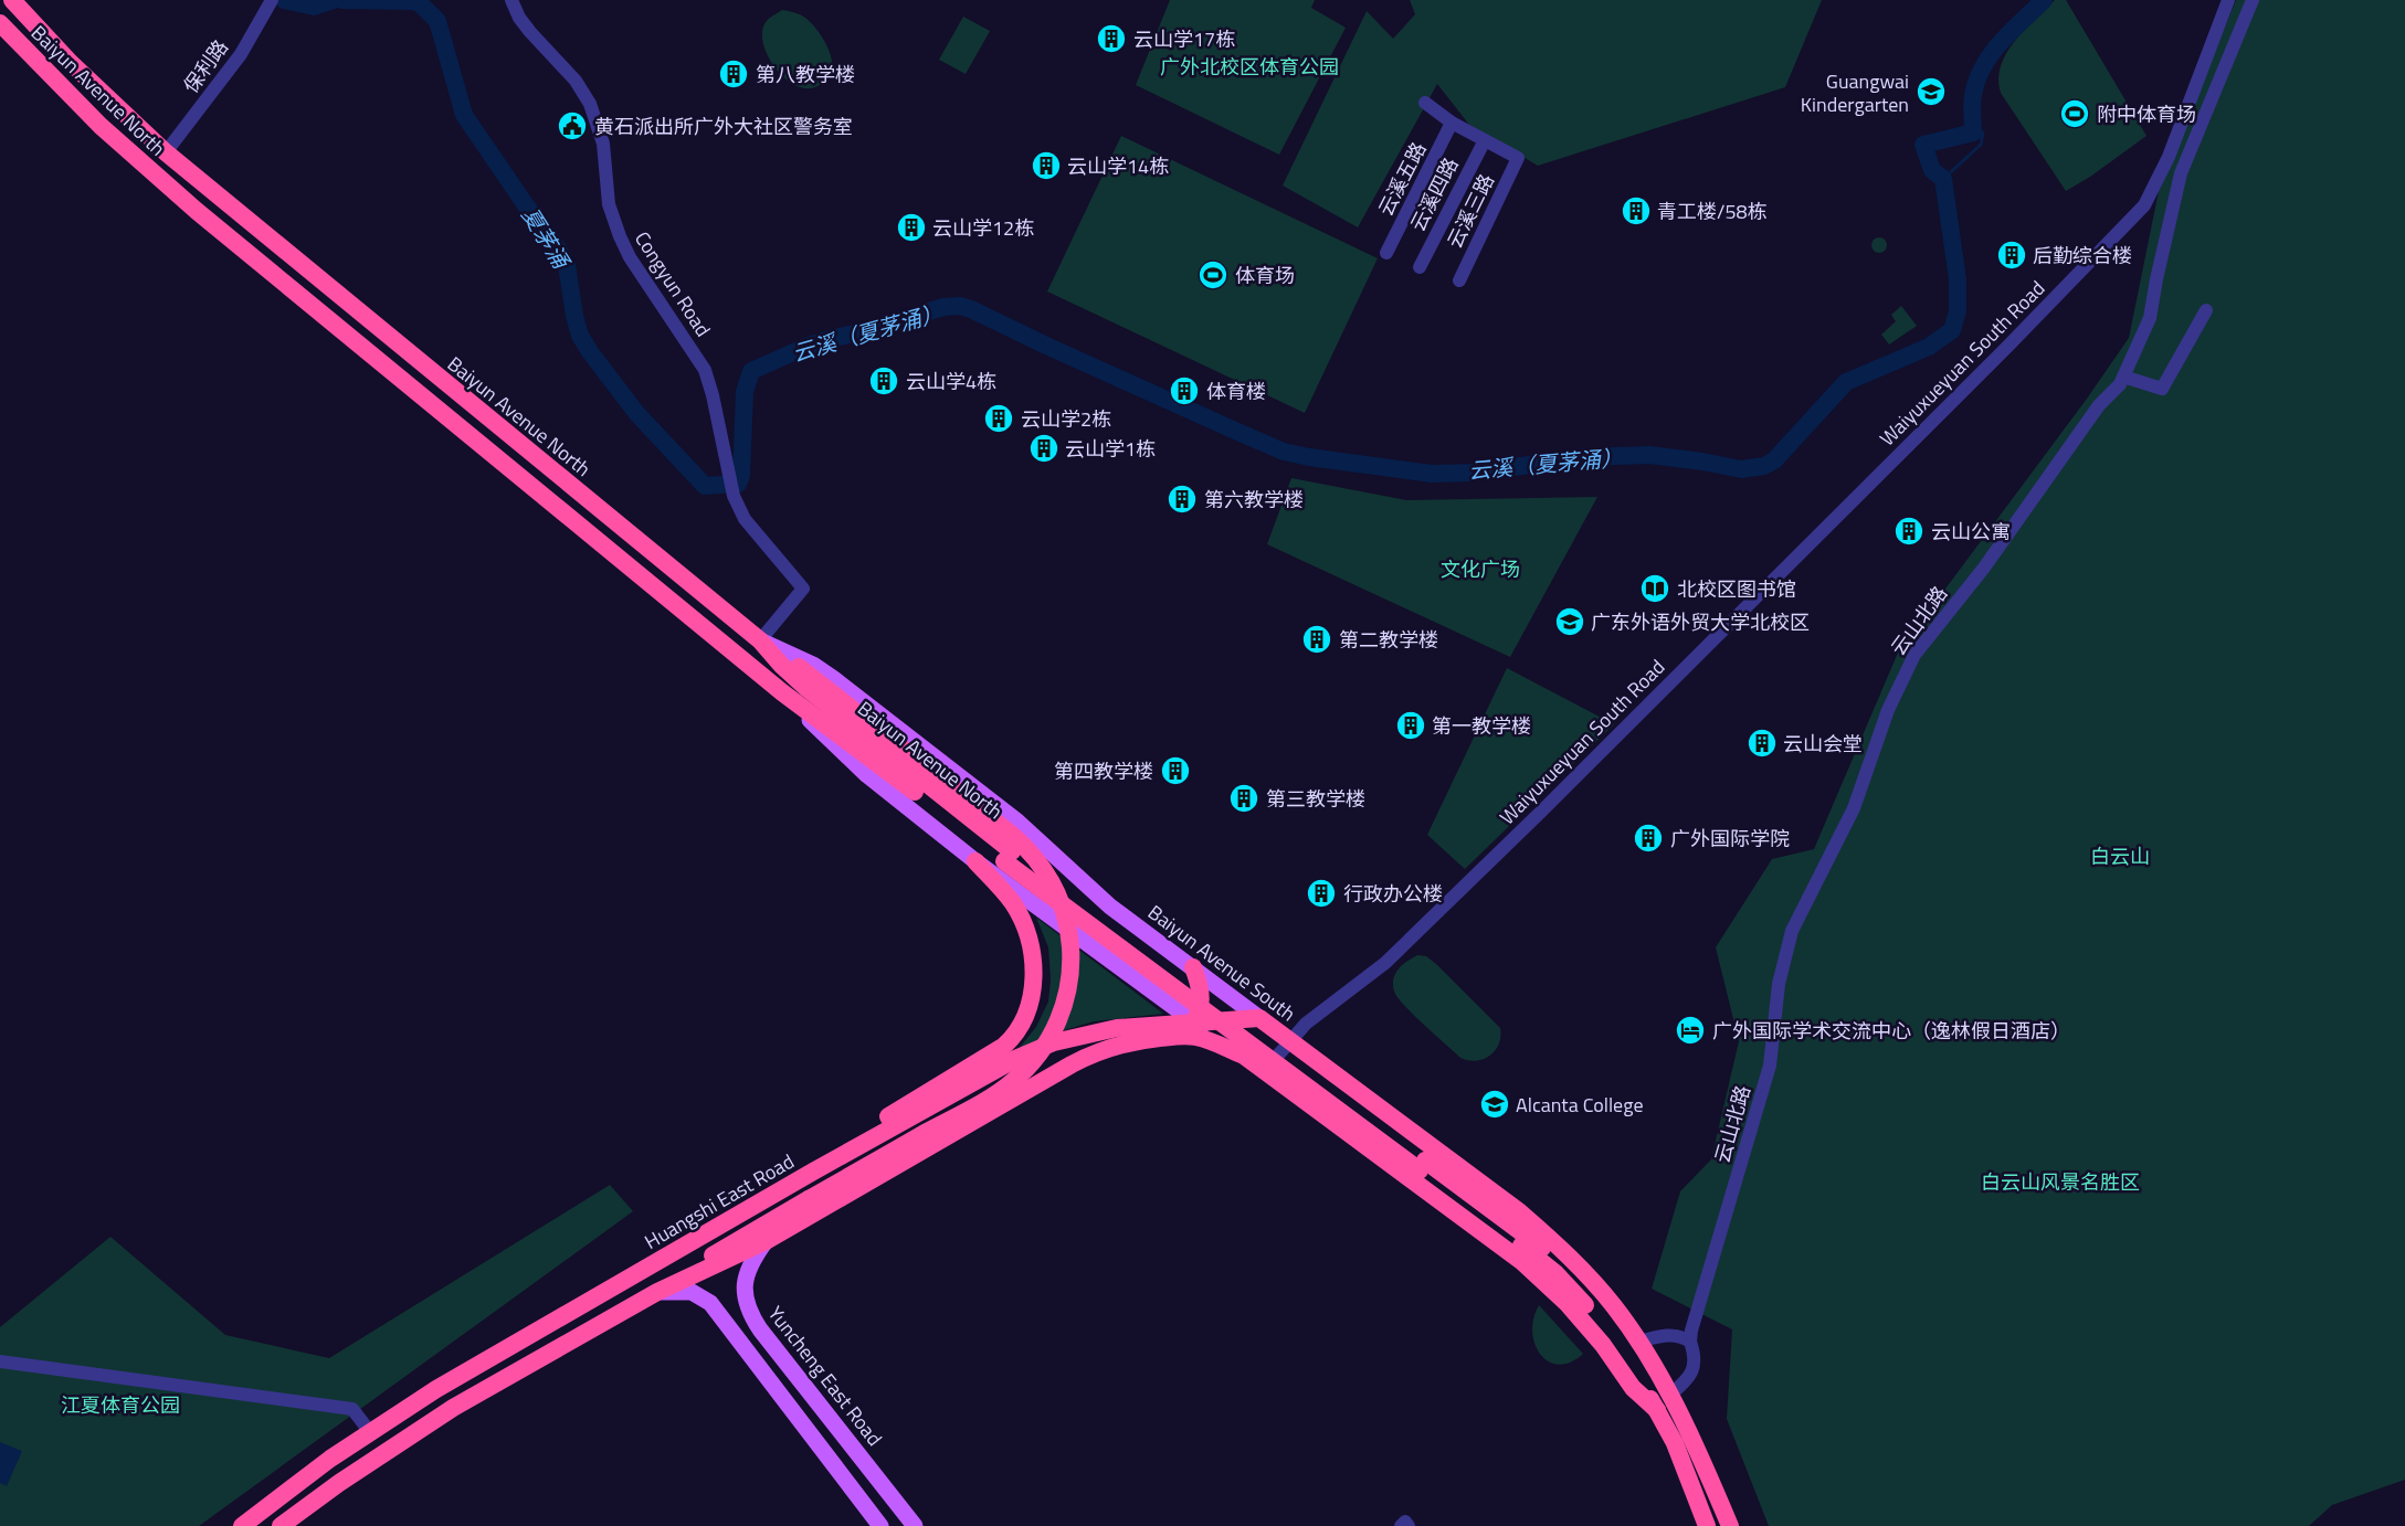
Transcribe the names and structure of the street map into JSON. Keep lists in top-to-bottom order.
{
  "streets": {
    "highway": ["Baiyun Avenue North", "Baiyun Avenue South", "Huangshi East Road"],
    "main road": ["Yuncheng East Road"],
    "street": [
      "保利路",
      "云溪五路",
      "云溪四路",
      "云溪三路",
      "Congyun Road",
      "Waiyuxueyuan South Road",
      "云山北路"
    ]
  },
  "crossings": [
    ["保利路", "Baiyun Avenue North"],
    ["Baiyun Avenue North", "Congyun Road"],
    ["Baiyun Avenue North", "Baiyun Avenue South"],
    ["云溪四路", "云溪三路"],
    ["Congyun Road", "Baiyun Avenue South"],
    ["Waiyuxueyuan South Road", "Baiyun Avenue South"],
    ["云山北路", "Baiyun Avenue South"],
    ["Baiyun Avenue South", "Huangshi East Road"]
  ],
  "water": ["夏茅涌", "云溪（夏茅涌）"],
  "parks": [
    "广外北校区体育公园",
    "文化广场",
    "白云山",
    "白云山风景名胜区",
    "江夏体育公园"
  ],
  "places": {
    "building": [
      "云山学17栋",
      "第八教学楼",
      "云山学14栋",
      "青工楼/58栋",
      "云山学12栋",
      "后勤综合楼",
      "云山学4栋",
      "体育楼",
      "云山学2栋",
      "云山学1栋",
      "第六教学楼",
      "云山公寓",
      "第二教学楼",
      "第一教学楼",
      "云山会堂",
      "第四教学楼",
      "第三教学楼",
      "广外国际学院",
      "行政办公楼"
    ],
    "school or university": ["Guangwai Kindergarten", "广东外语外贸大学北校区", "Alcanta College"],
    "sports": ["附中体育场", "体育场"],
    "public building": ["黄石派出所广外大社区警务室"],
    "library": ["北校区图书馆"],
    "hotel": ["广外国际学术交流中心（逸林假日酒店）"]
  }
}
